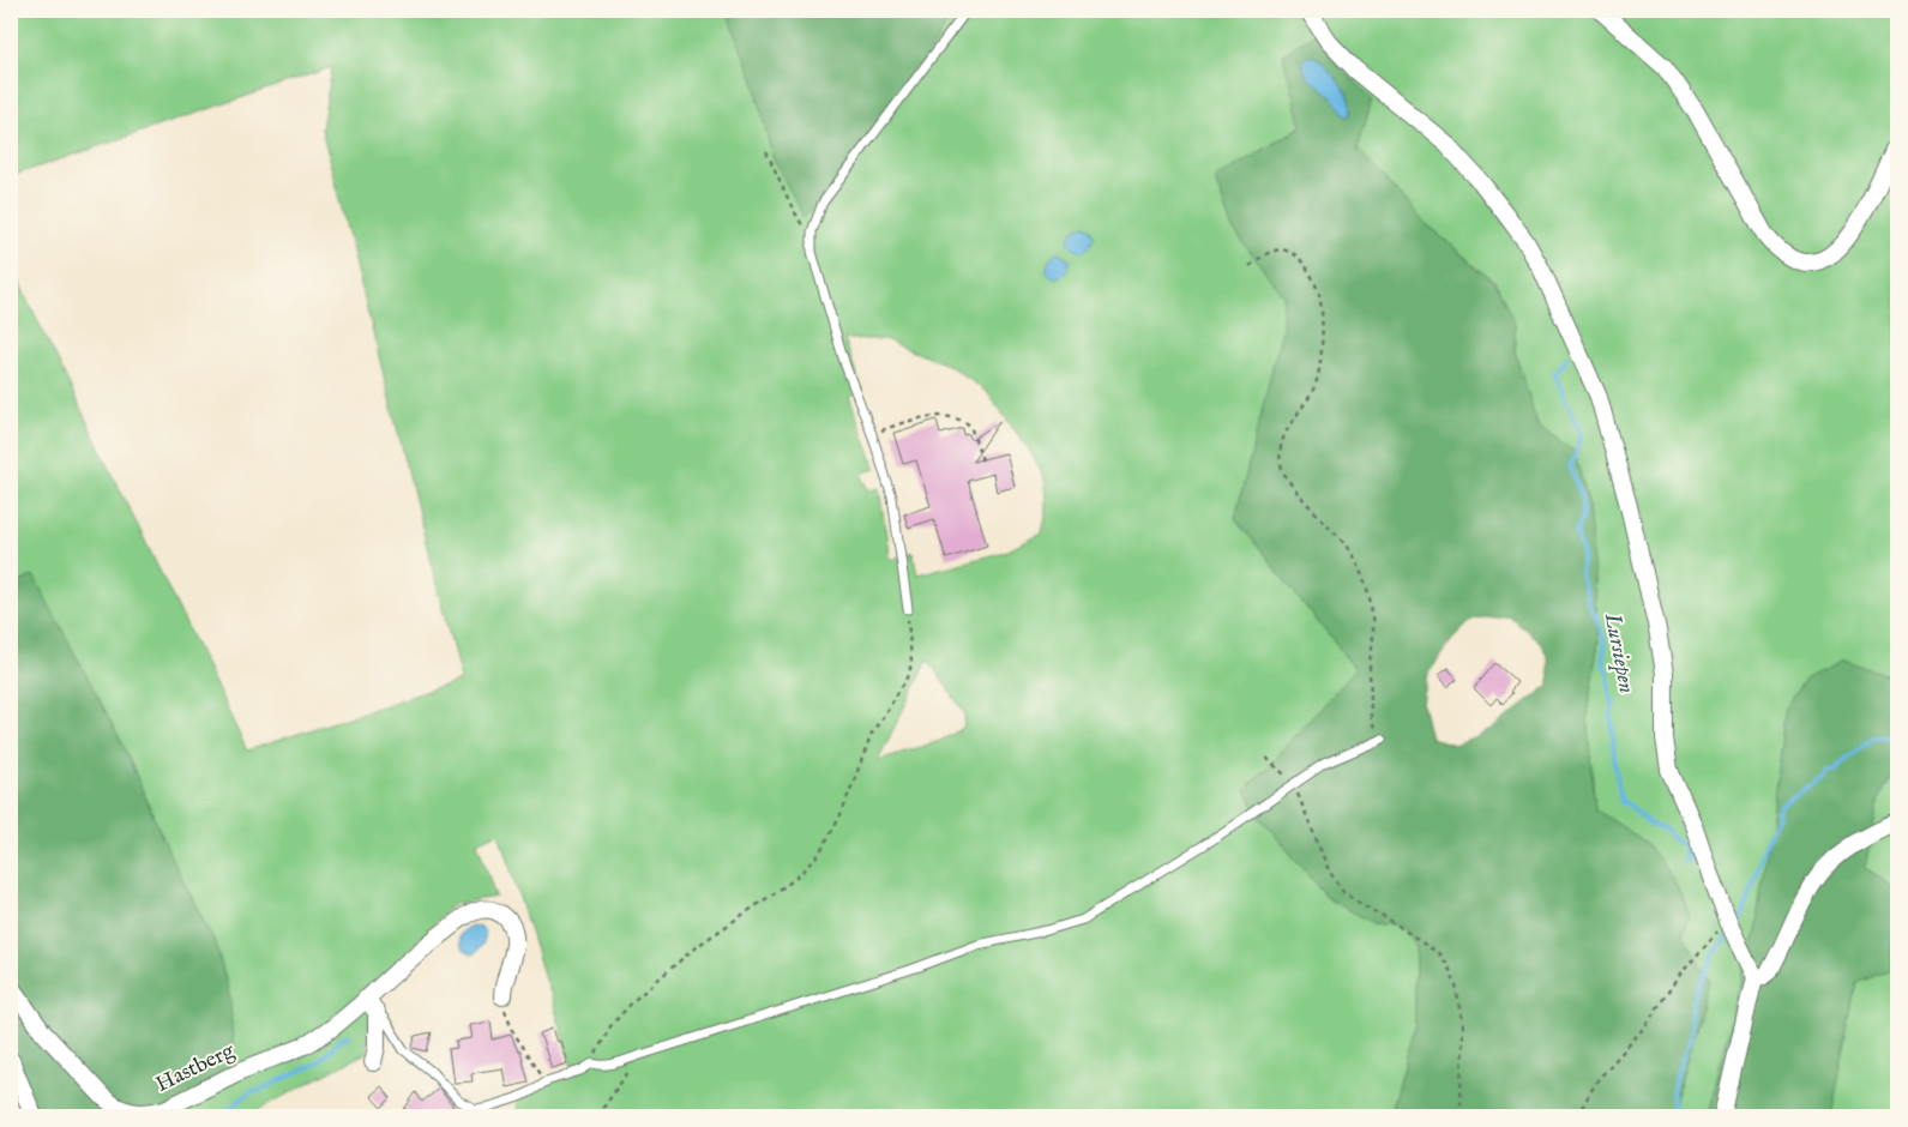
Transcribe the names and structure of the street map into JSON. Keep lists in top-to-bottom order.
{
  "streets": {
    "street": ["Hastberg"]
  },
  "water": ["Lursiepen"]
}
